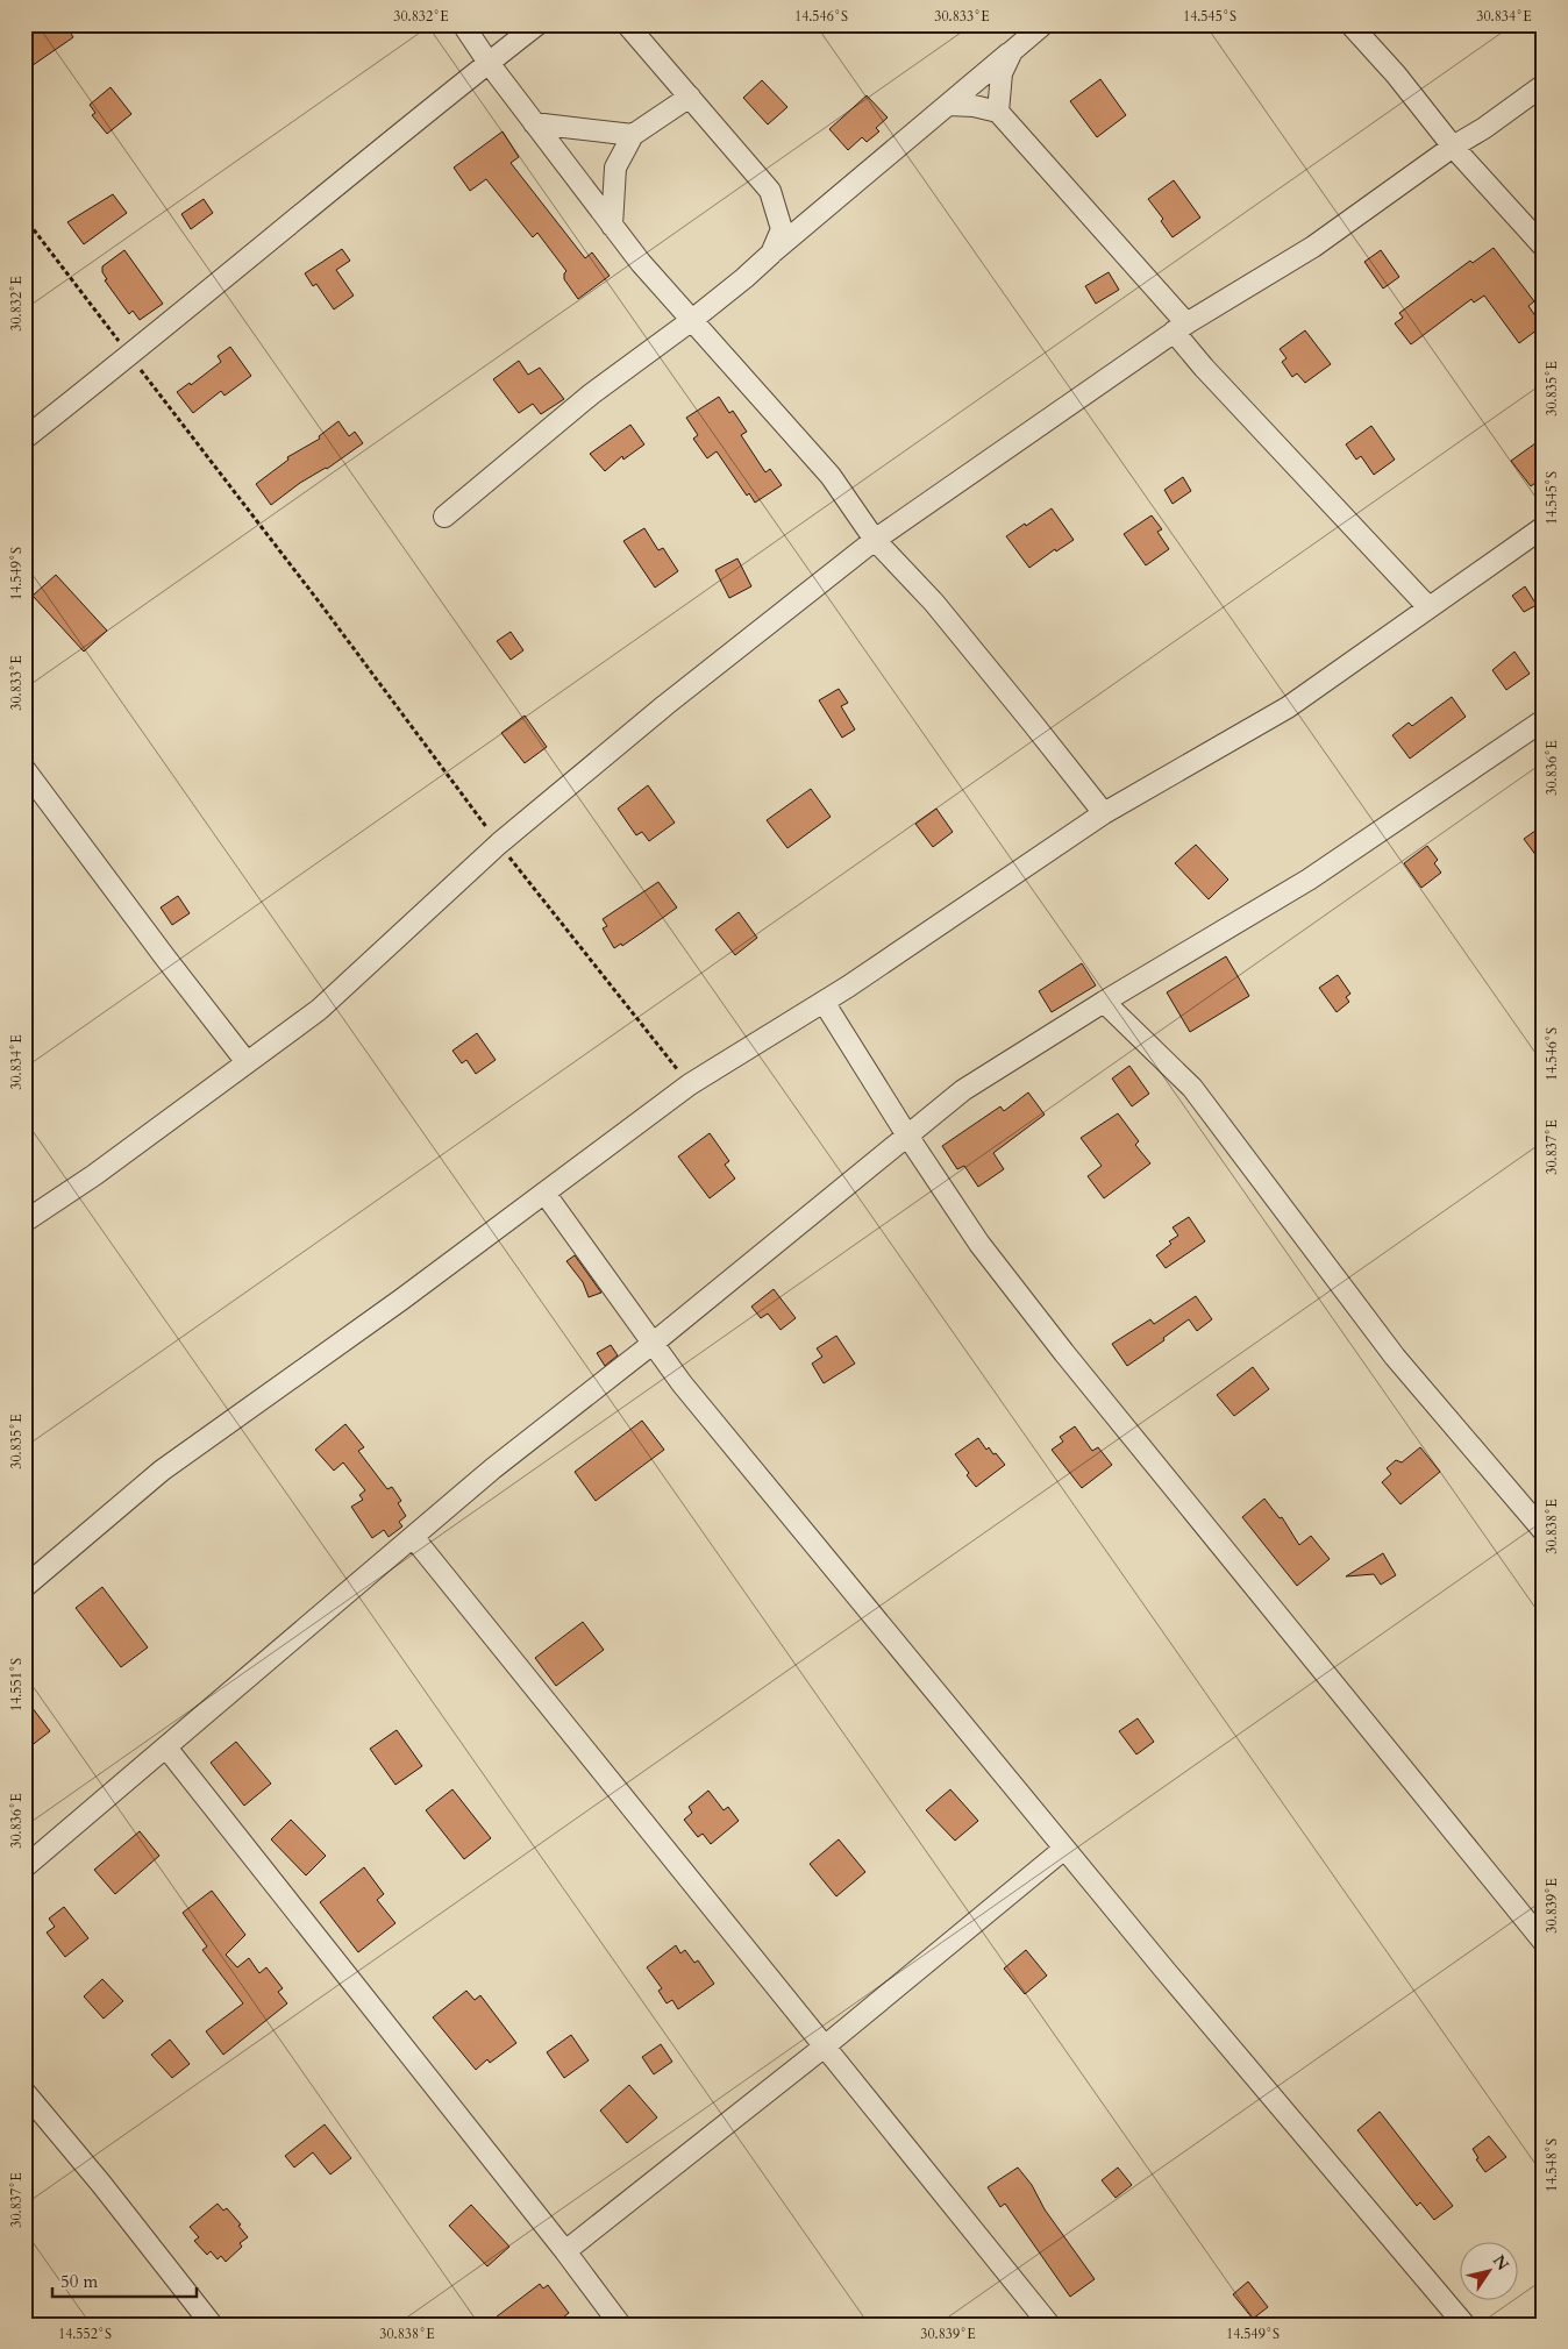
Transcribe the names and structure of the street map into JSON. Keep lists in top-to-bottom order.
{
  "scale_bar": "50 m",
  "north": "top right",
  "coordinates": [
    "30.832°E",
    "14.546°S",
    "30.833°E",
    "14.545°S",
    "30.834°E",
    "30.835°E",
    "14.549°S",
    "30.836°E",
    "30.837°E",
    "30.838°E",
    "14.551°S",
    "30.839°E",
    "14.548°S",
    "14.552°S"
  ]
}
